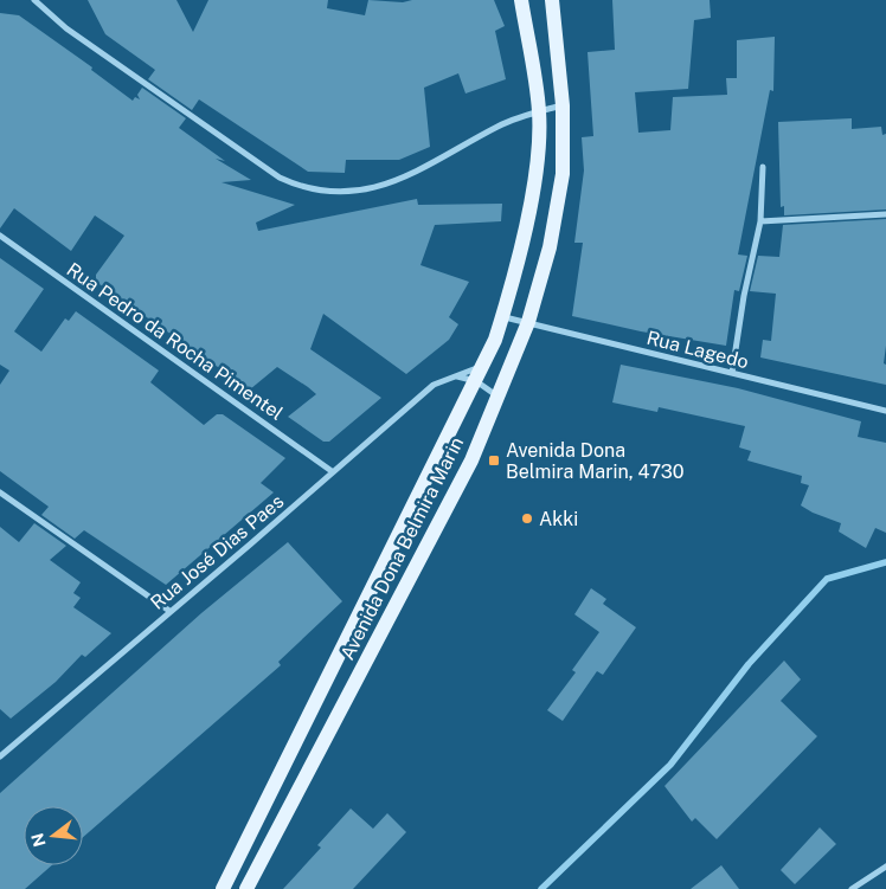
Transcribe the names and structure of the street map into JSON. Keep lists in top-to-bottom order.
{
  "streets": {
    "main road": ["Avenida Dona Belmira Marin"],
    "street": ["Rua Pedro da Rocha Pimentel", "Rua Lagedo", "Rua José Dias Paes"]
  },
  "crossings": [
    ["Rua Pedro da Rocha Pimentel", "Rua José Dias Paes"],
    ["Rua Lagedo", "Avenida Dona Belmira Marin"],
    ["Avenida Dona Belmira Marin", "Rua José Dias Paes"]
  ],
  "places": {
    "transit": ["Avenida Dona Belmira Marin, 4730"],
    "other": ["Akki"]
  },
  "north": "left"
}
